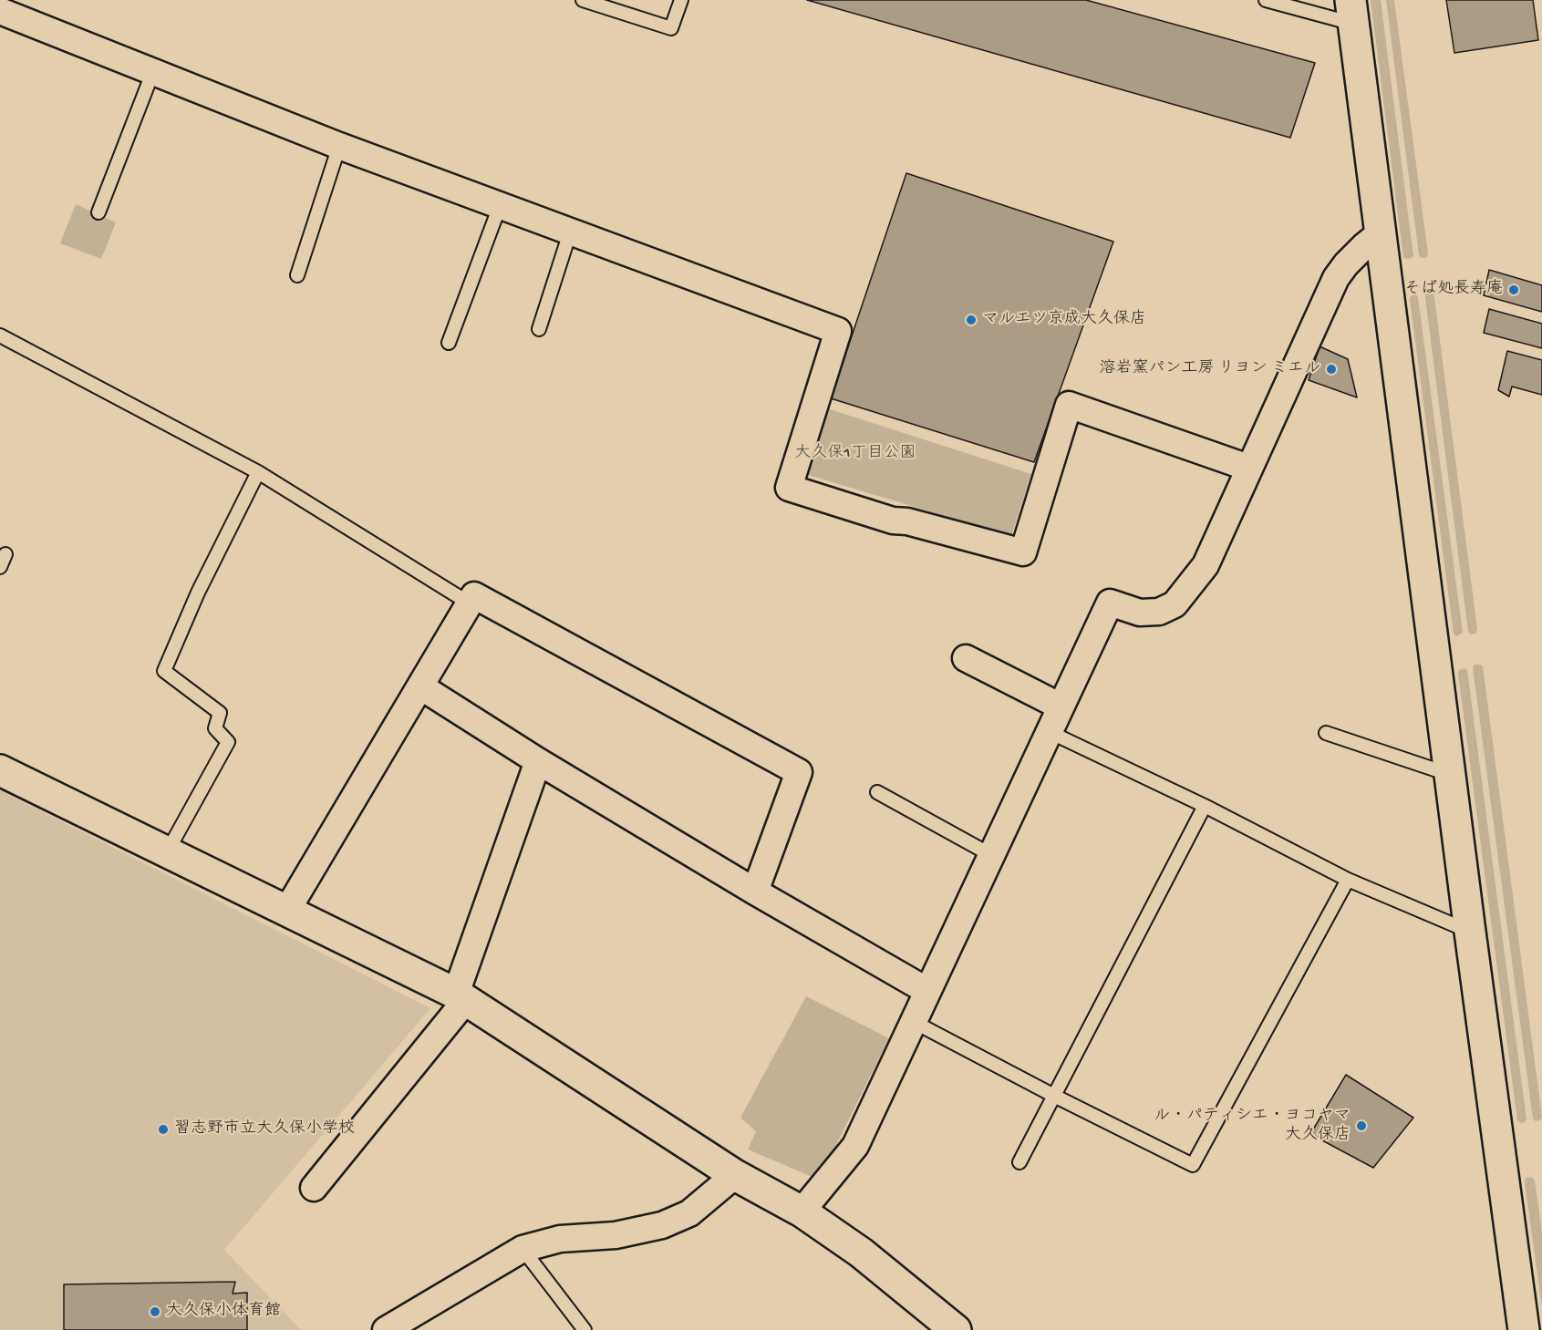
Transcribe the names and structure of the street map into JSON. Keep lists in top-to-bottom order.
{
  "parks": ["大久保1丁目公園"],
  "places": [
    "そば処長寿庵",
    "マルエツ京成大久保店",
    "溶岩窯パン工房 リヨン ミエル",
    "ル・パティシエ・ヨコヤマ 大久保店",
    "習志野市立大久保小学校",
    "大久保小体育館"
  ]
}
